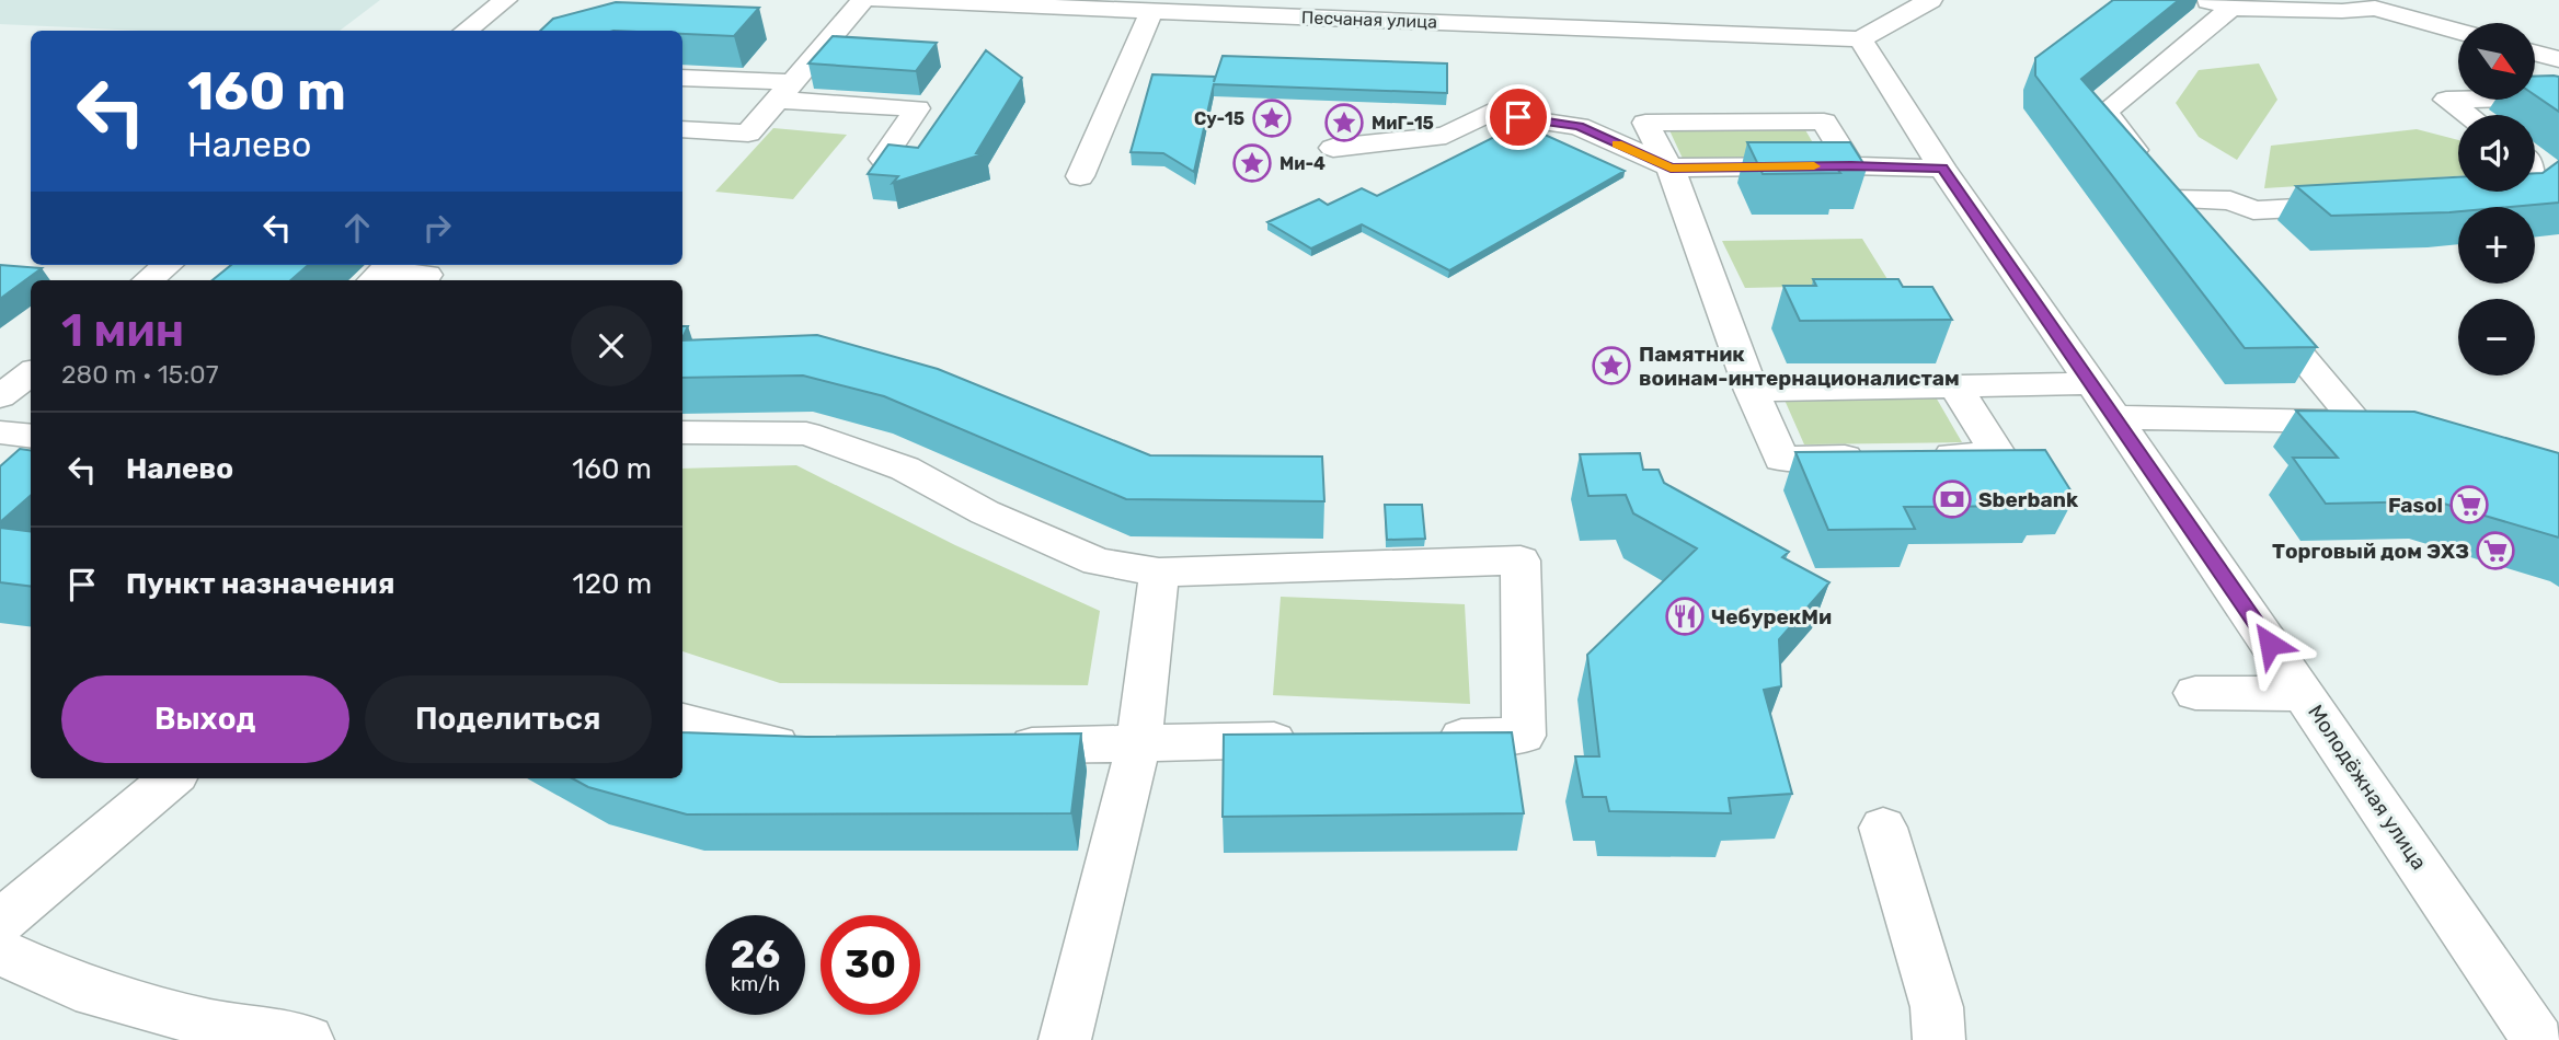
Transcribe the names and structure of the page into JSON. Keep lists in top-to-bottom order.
{
  "streets": {
    "street": ["Песчаная улица", "Молодёжная улица"]
  },
  "crossings": [
    ["Песчаная улица", "Молодёжная улица"]
  ],
  "places": {
    "place": [
      "Су-15",
      "МиГ-15",
      "Ми-4",
      "Памятник воинам-интернационалистам"
    ],
    "bank": ["Sberbank"],
    "supermarket": ["Fasol", "Торговый дом ЭХЗ"],
    "restaurant": ["ЧебурекМи"]
  },
  "north": "bottom right",
  "page": {
    "map_buttons": ["+", "−"],
    "turn": ["160 m", "Налево"],
    "heading": ["1 мин", "280 m · 15:07"],
    "list": [
      {
        "name": "Налево",
        "value": "160 m"
      },
      {
        "name": "Пункт назначения",
        "value": "120 m"
      }
    ],
    "buttons": ["Выход", "Поделиться"],
    "speed": "26 km/h",
    "limit": "30"
  }
}
